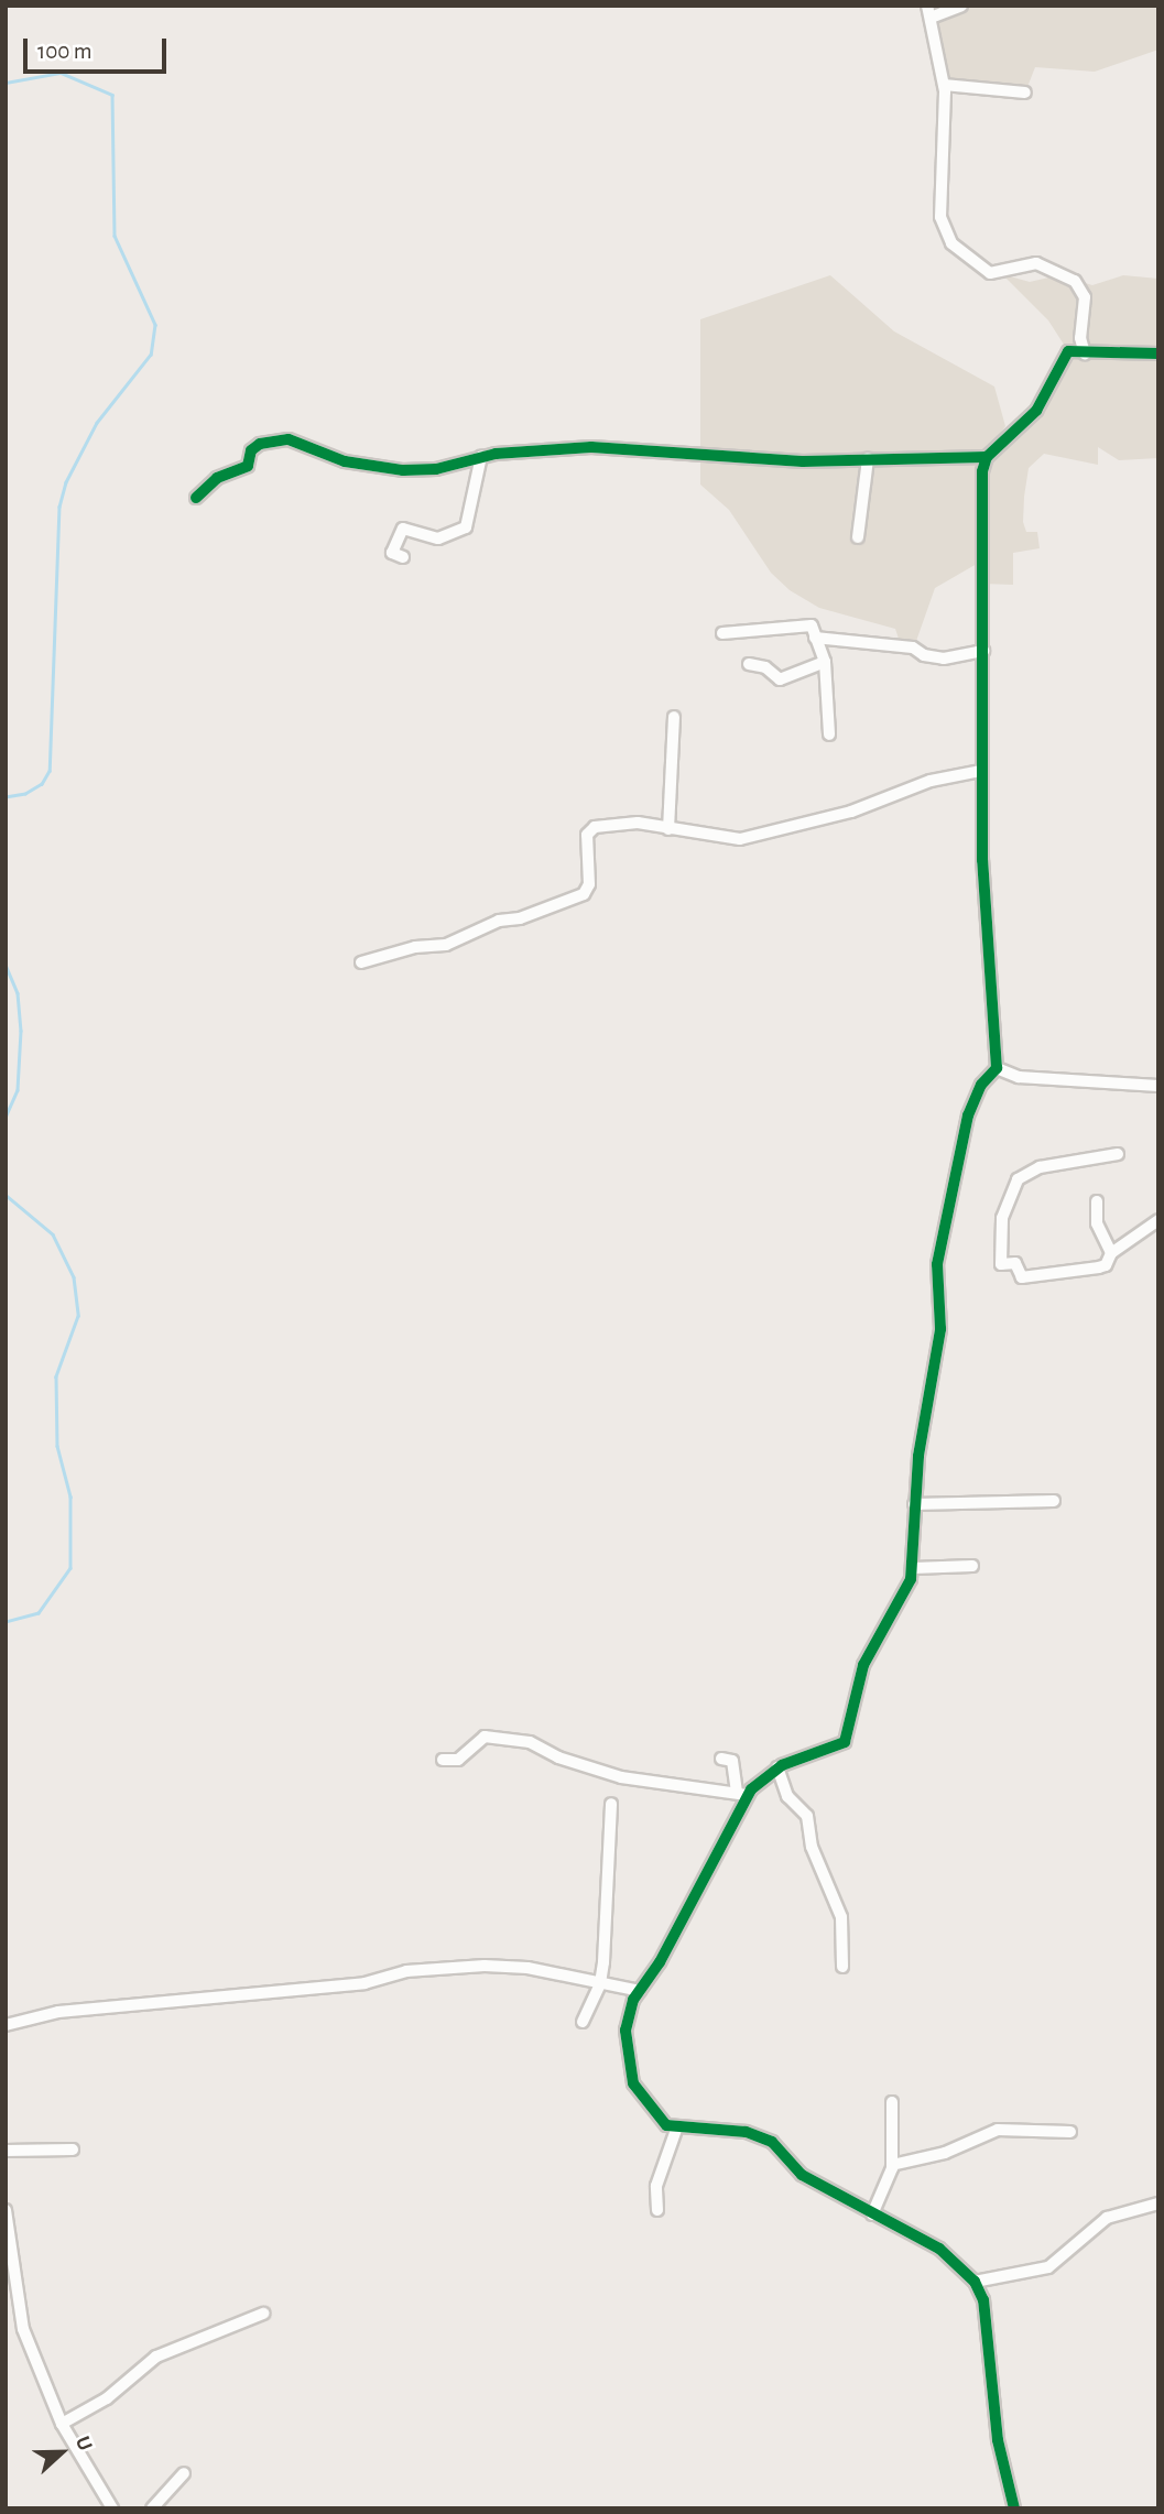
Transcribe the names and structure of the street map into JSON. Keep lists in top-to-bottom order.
{
  "scale_bar": "100 m",
  "north": "right"
}
